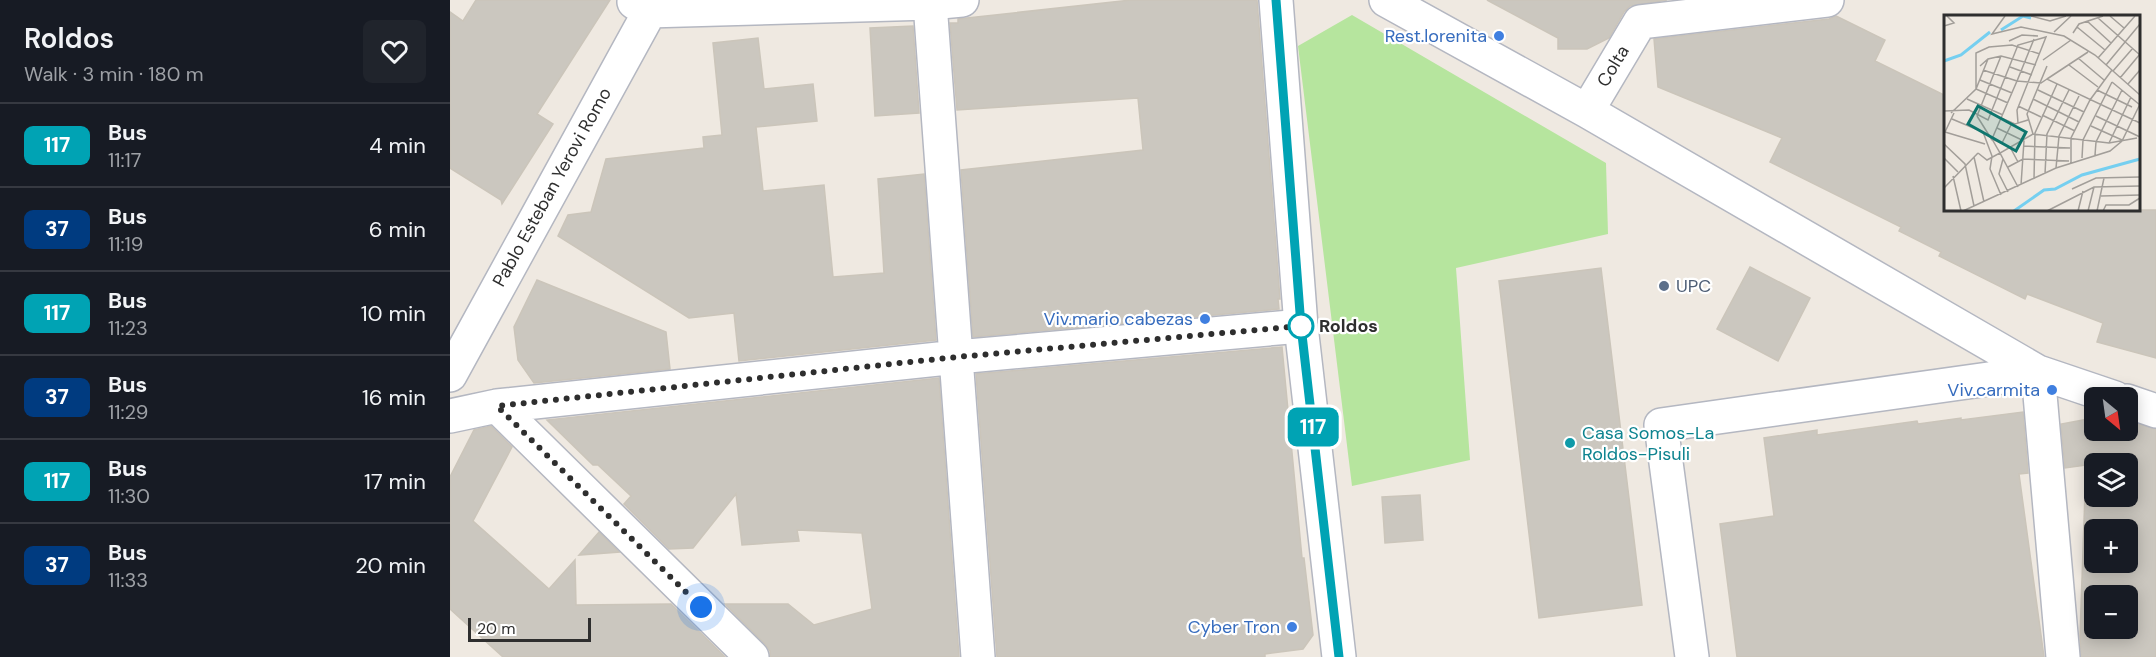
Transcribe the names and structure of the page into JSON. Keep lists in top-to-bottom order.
{
  "streets": {
    "street": ["Colta", "Pablo Esteban Yerovi Romo"]
  },
  "places": [
    "Rest.lorenita",
    "UPC",
    "Viv.mario cabezas",
    "Roldos",
    "Viv.carmita",
    "Casa Somos-La Roldos-Pisuli",
    "Cyber Tron"
  ],
  "lines": ["bus line 117"],
  "scale_bar": "20 m",
  "north": "bottom right",
  "page": {
    "heading": ["Roldos", "Walk · 3 min · 180 m"],
    "on_map": "117",
    "list": [
      {
        "mark": "117",
        "name": "Bus",
        "note": "11:17",
        "value": "4 min"
      },
      {
        "mark": "37",
        "name": "Bus",
        "note": "11:19",
        "value": "6 min"
      },
      {
        "mark": "117",
        "name": "Bus",
        "note": "11:23",
        "value": "10 min"
      },
      {
        "mark": "37",
        "name": "Bus",
        "note": "11:29",
        "value": "16 min"
      },
      {
        "mark": "117",
        "name": "Bus",
        "note": "11:30",
        "value": "17 min"
      },
      {
        "mark": "37",
        "name": "Bus",
        "note": "11:33",
        "value": "20 min"
      }
    ],
    "map_buttons": ["+", "−"],
    "scale": "20 m"
  }
}
